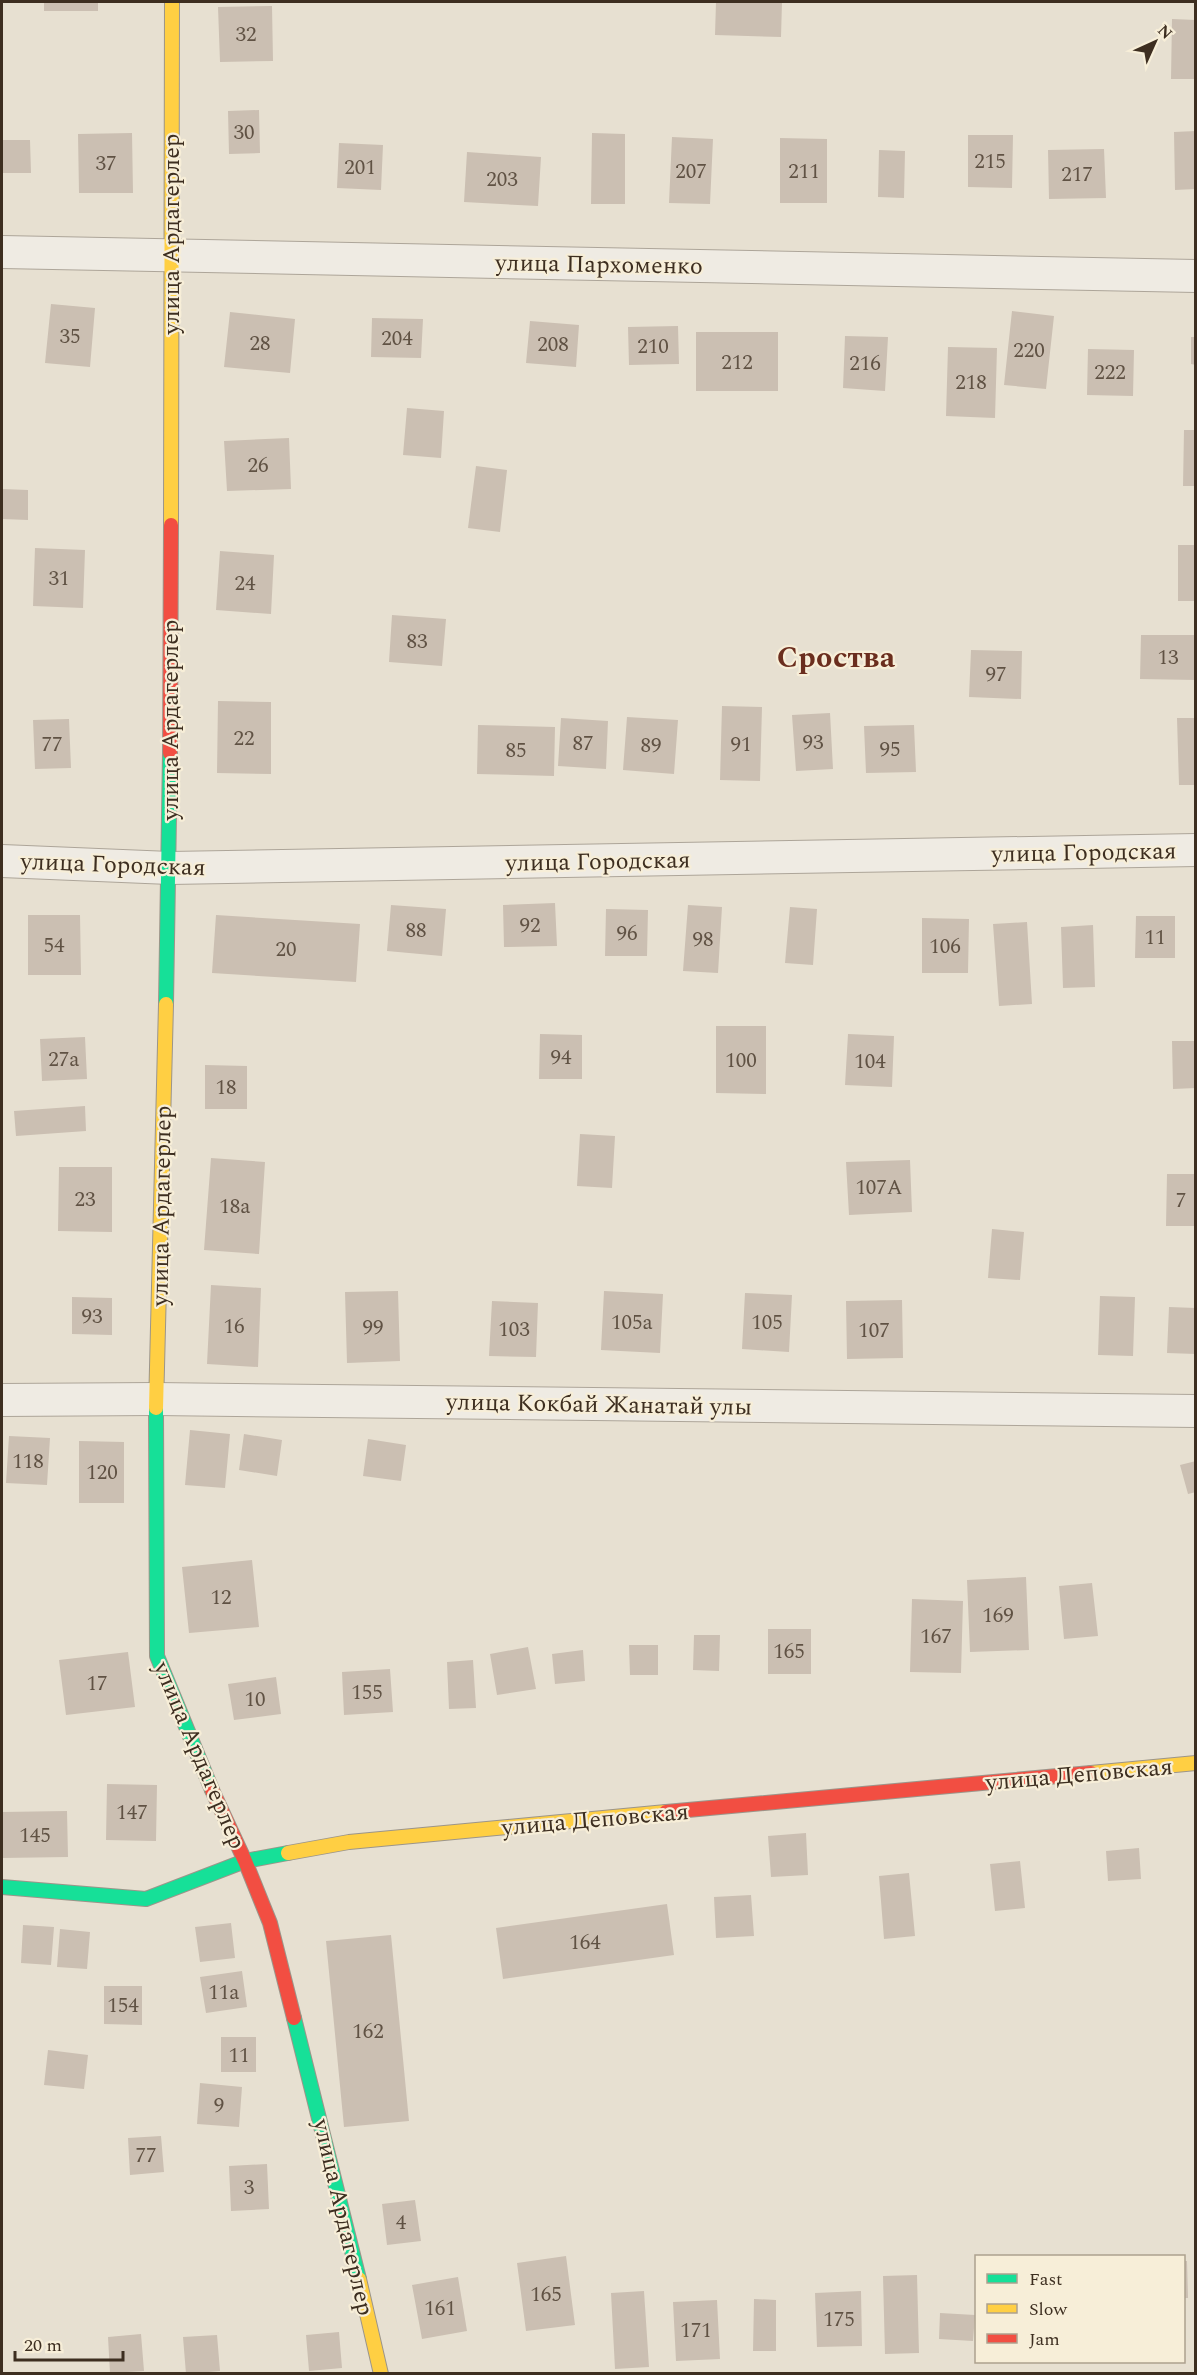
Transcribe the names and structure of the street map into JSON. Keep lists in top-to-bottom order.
{
  "streets": {
    "street": [
      "улица Ардагерлер",
      "улица Пархоменко",
      "улица Городская",
      "улица Кокбай Жанатай улы",
      "улица Деповская"
    ]
  },
  "crossings": [
    ["улица Ардагерлер", "улица Пархоменко"],
    ["улица Ардагерлер", "улица Городская"],
    ["улица Ардагерлер", "улица Кокбай Жанатай улы"],
    ["улица Ардагерлер", "улица Деповская"]
  ],
  "districts": ["Сроства"],
  "house_numbers": [
    "32",
    "30",
    "215",
    "37",
    "201",
    "207",
    "211",
    "217",
    "203",
    "35",
    "204",
    "28",
    "208",
    "210",
    "220",
    "212",
    "216",
    "222",
    "218",
    "26",
    "31",
    "24",
    "83",
    "13",
    "97",
    "22",
    "93",
    "87",
    "77",
    "91",
    "89",
    "95",
    "85",
    "92",
    "88",
    "96",
    "11",
    "98",
    "54",
    "106",
    "20",
    "94",
    "27а",
    "100",
    "104",
    "18",
    "107А",
    "23",
    "7",
    "18а",
    "93",
    "105а",
    "105",
    "16",
    "99",
    "103",
    "107",
    "118",
    "120",
    "12",
    "169",
    "167",
    "165",
    "17",
    "155",
    "10",
    "147",
    "145",
    "164",
    "11а",
    "154",
    "162",
    "11",
    "9",
    "77",
    "3",
    "4",
    "165",
    "161",
    "175",
    "171"
  ],
  "legend": ["Fast", "Slow", "Jam"],
  "scale_bar": "20 m",
  "north": "top right"
}
